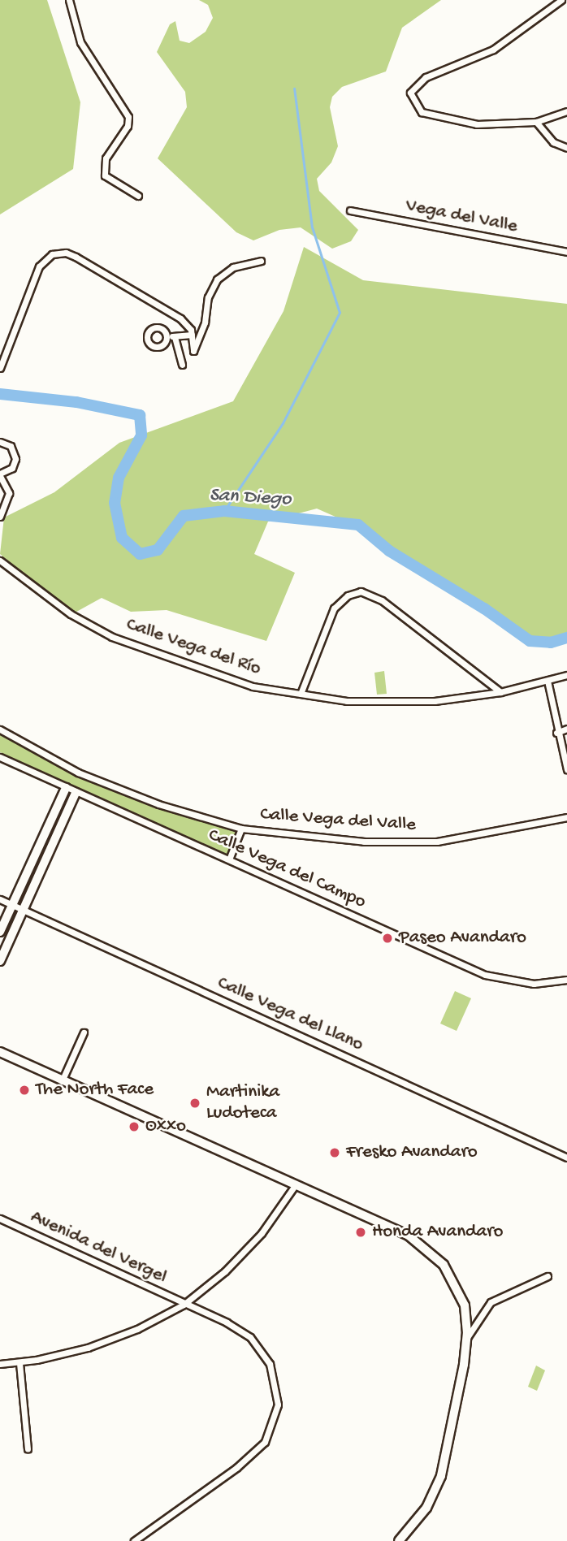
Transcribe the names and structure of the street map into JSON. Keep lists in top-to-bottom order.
{
  "streets": {
    "street": [
      "Vega del Valle",
      "Calle Vega del Río",
      "Calle Vega del Valle",
      "Calle Vega del Campo",
      "Calle Vega del Llano",
      "Avenida del Vergel"
    ]
  },
  "crossings": [
    ["Calle Vega del Valle", "Calle Vega del Campo"]
  ],
  "water": ["San Diego"],
  "places": [
    "Paseo Avandaro",
    "The North Face",
    "Martinika Ludoteca",
    "Oxxo",
    "Fresko Avandaro",
    "Honda Avandaro"
  ]
}
